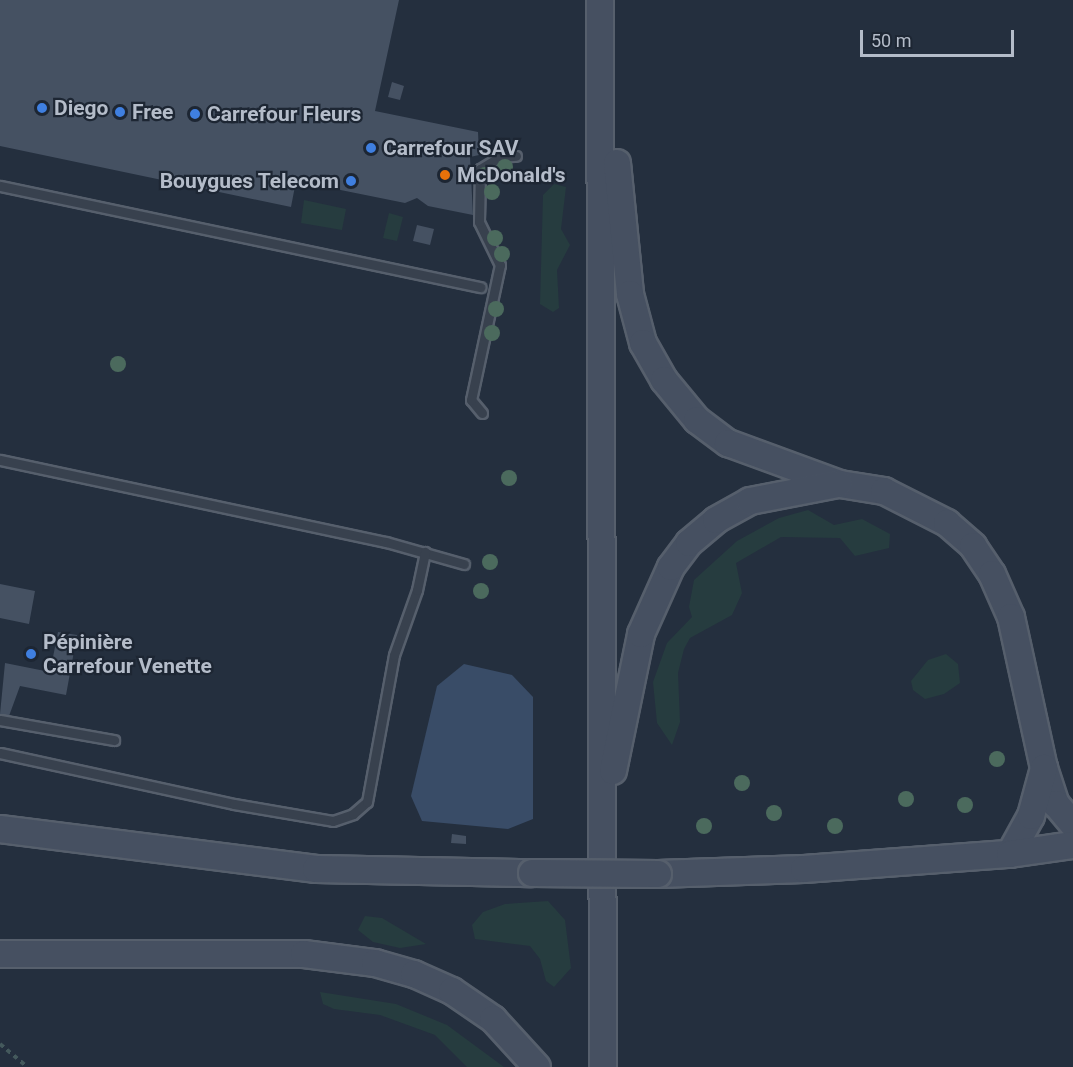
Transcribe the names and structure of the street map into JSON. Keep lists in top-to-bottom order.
{
  "places": [
    "Diego",
    "Free",
    "Carrefour Fleurs",
    "Carrefour SAV",
    "McDonald's",
    "Bouygues Telecom",
    "Pépinière Carrefour Venette"
  ],
  "scale_bar": "50 m"
}
